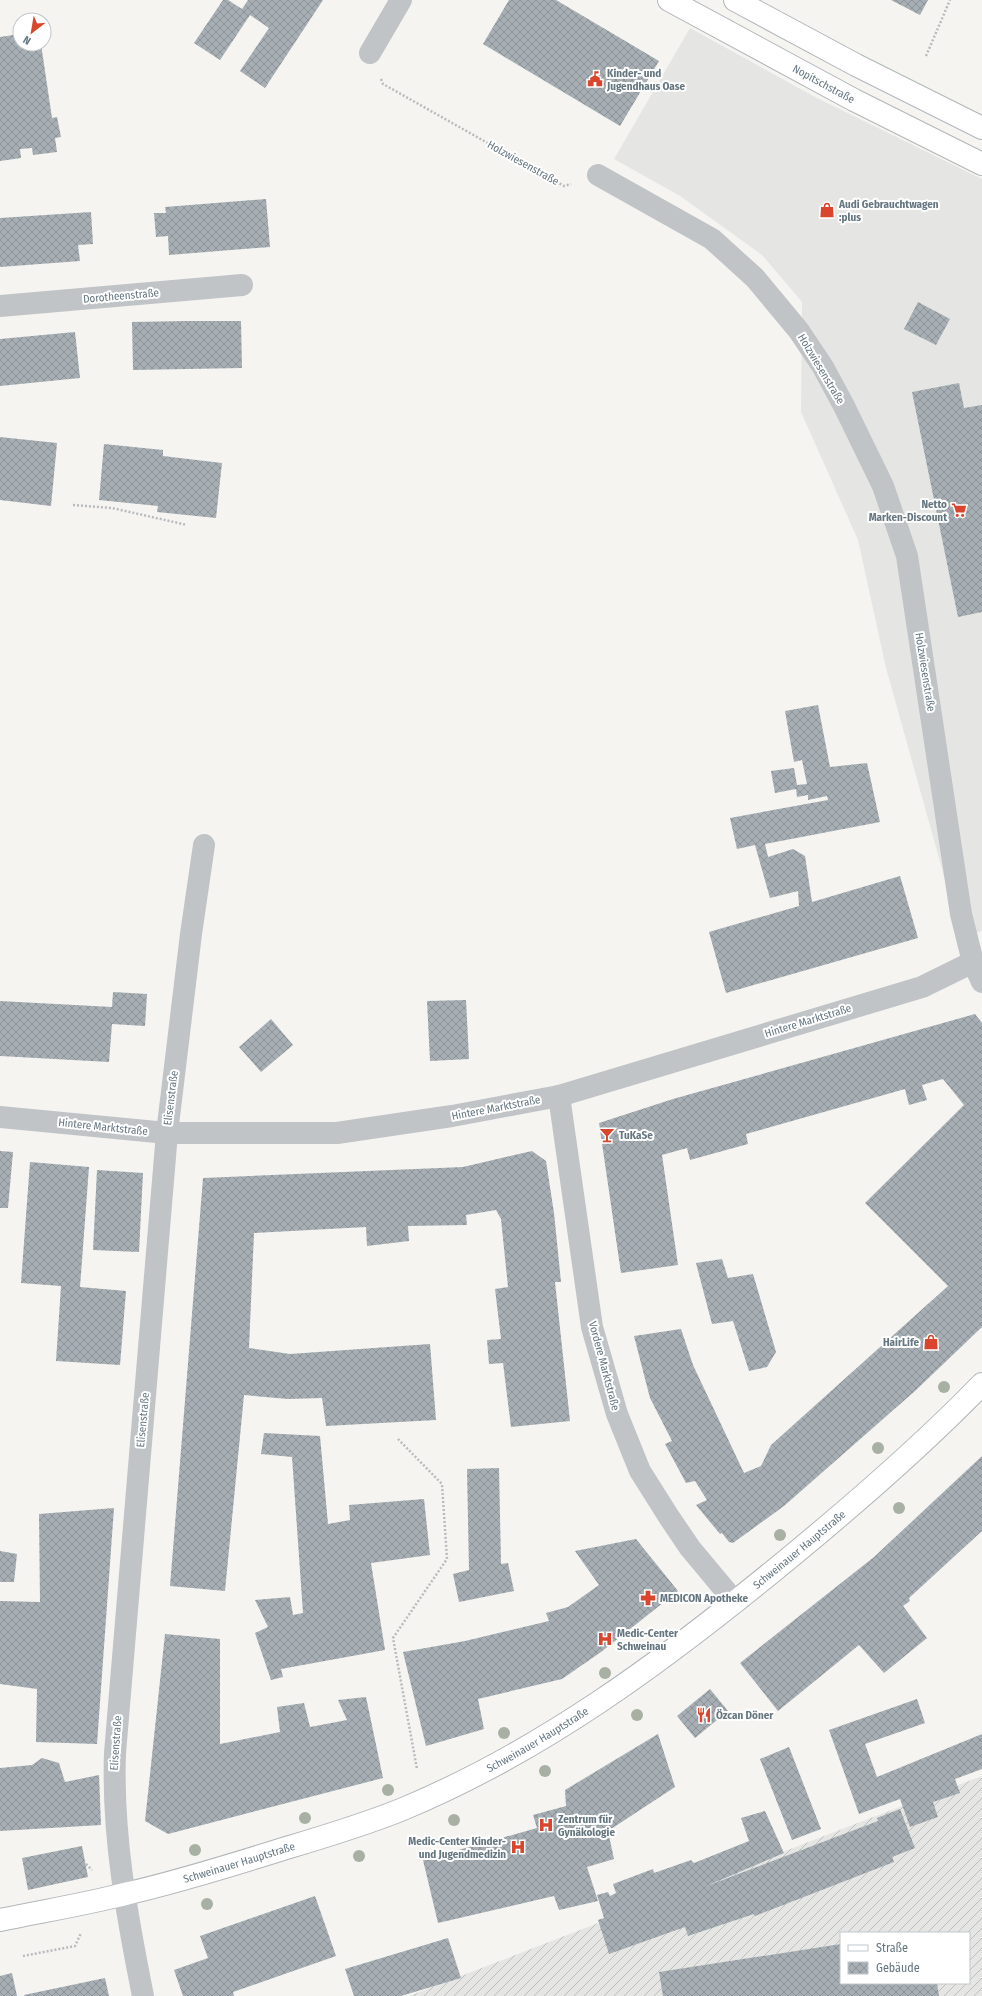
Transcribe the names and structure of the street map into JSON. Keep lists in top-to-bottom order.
{
  "streets": {
    "main road": ["Nopitschstraße", "Schweinauer Hauptstraße"],
    "street": [
      "Holzwiesenstraße",
      "Dorotheenstraße",
      "Hintere Marktstraße",
      "Elisenstraße",
      "Vordere Marktstraße"
    ]
  },
  "crossings": [
    ["Holzwiesenstraße", "Hintere Marktstraße"],
    ["Hintere Marktstraße", "Elisenstraße"],
    ["Hintere Marktstraße", "Vordere Marktstraße"],
    ["Elisenstraße", "Schweinauer Hauptstraße"],
    ["Vordere Marktstraße", "Schweinauer Hauptstraße"]
  ],
  "places": {
    "public building": ["Kinder- und Jugendhaus Oase"],
    "shop": ["Audi Gebrauchtwagen :plus", "HairLife"],
    "supermarket": ["Netto Marken-Discount"],
    "bar": ["TuKaSe"],
    "pharmacy": ["MEDICON Apotheke"],
    "hospital": ["Medic-Center Schweinau", "Zentrum für Gynäkologie", "Medic-Center Kinder- und Jugendmedizin"],
    "restaurant": ["Özcan Döner"]
  },
  "legend": ["Straße", "Gebäude"],
  "north": "bottom left"
}
